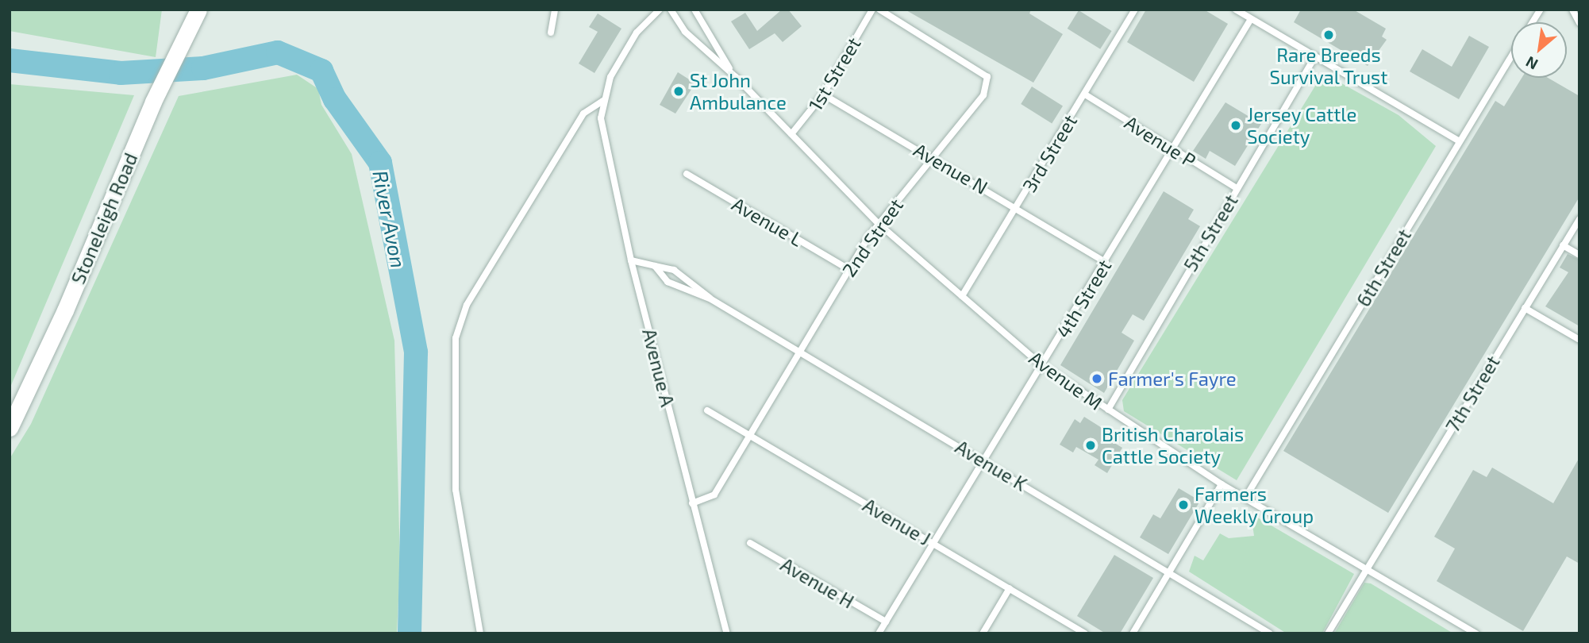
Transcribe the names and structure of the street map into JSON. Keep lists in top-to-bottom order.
{
  "streets": {
    "main road": ["Stoneleigh Road"],
    "lane": [
      "1st Street",
      "Avenue P",
      "3rd Street",
      "Avenue N",
      "Avenue L",
      "5th Street",
      "2nd Street",
      "6th Street",
      "4th Street",
      "Avenue A",
      "Avenue M",
      "7th Street",
      "Avenue K",
      "Avenue J",
      "Avenue H"
    ]
  },
  "crossings": [
    ["1st Street", "Avenue N"],
    ["1st Street", "Avenue M"],
    ["Avenue P", "3rd Street"],
    ["Avenue P", "5th Street"],
    ["Avenue P", "4th Street"],
    ["3rd Street", "Avenue N"],
    ["3rd Street", "Avenue M"],
    ["Avenue N", "2nd Street"],
    ["Avenue N", "4th Street"],
    ["Avenue L", "2nd Street"],
    ["5th Street", "Avenue M"],
    ["2nd Street", "Avenue A"],
    ["2nd Street", "Avenue M"],
    ["2nd Street", "Avenue K"],
    ["2nd Street", "Avenue J"],
    ["6th Street", "Avenue M"],
    ["4th Street", "Avenue M"],
    ["4th Street", "Avenue K"],
    ["4th Street", "Avenue J"],
    ["4th Street", "Avenue H"],
    ["Avenue A", "Avenue K"],
    ["Avenue M", "7th Street"]
  ],
  "water": ["River Avon"],
  "places": [
    "Rare Breeds Survival Trust",
    "St John Ambulance",
    "Jersey Cattle Society",
    "Farmer's Fayre",
    "British Charolais Cattle Society",
    "Farmers Weekly Group"
  ],
  "north": "bottom left"
}
